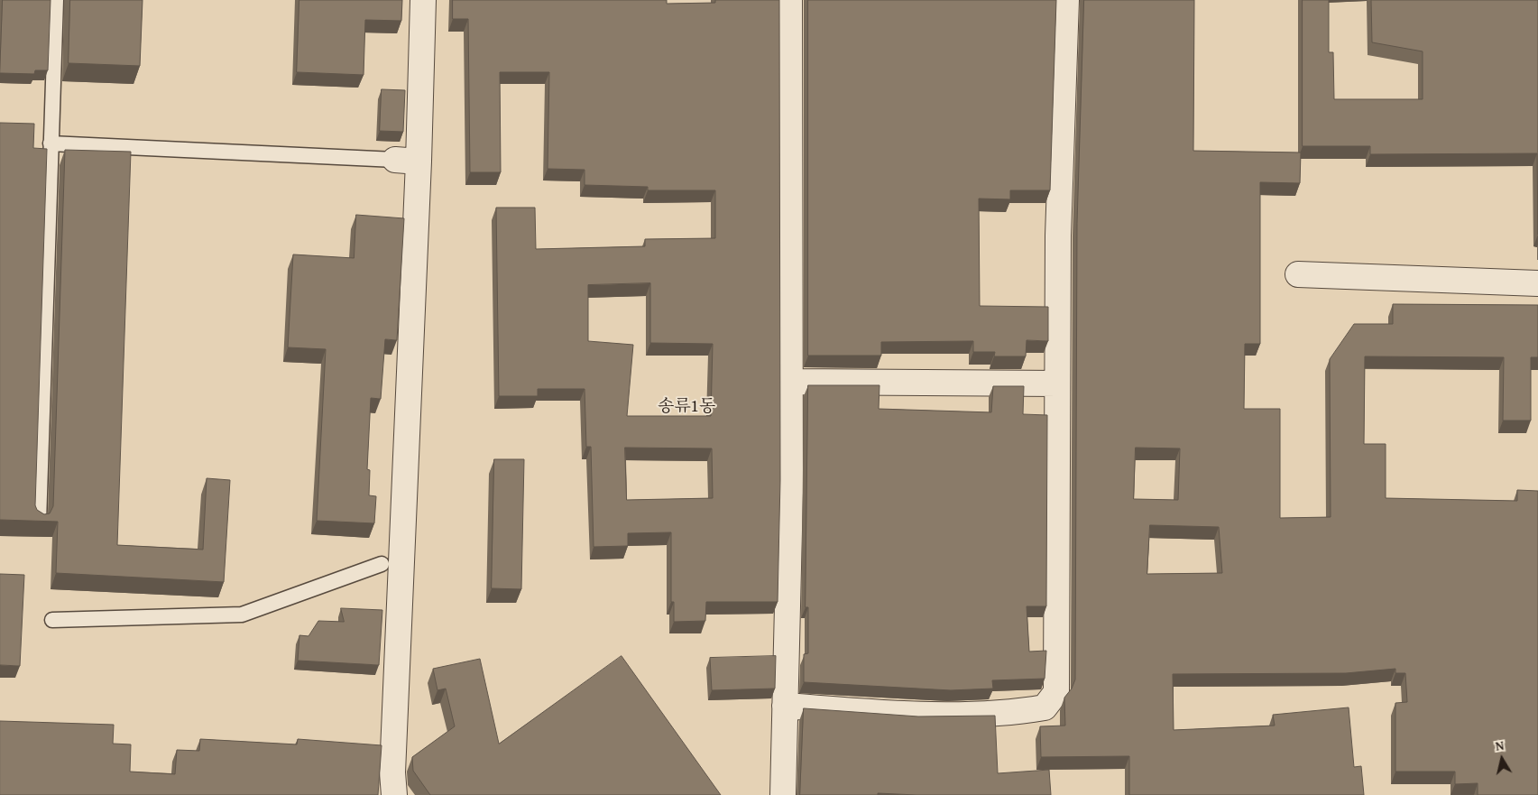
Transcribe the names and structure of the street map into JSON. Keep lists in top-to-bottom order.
{
  "districts": ["송류1동"],
  "north": "top"
}
